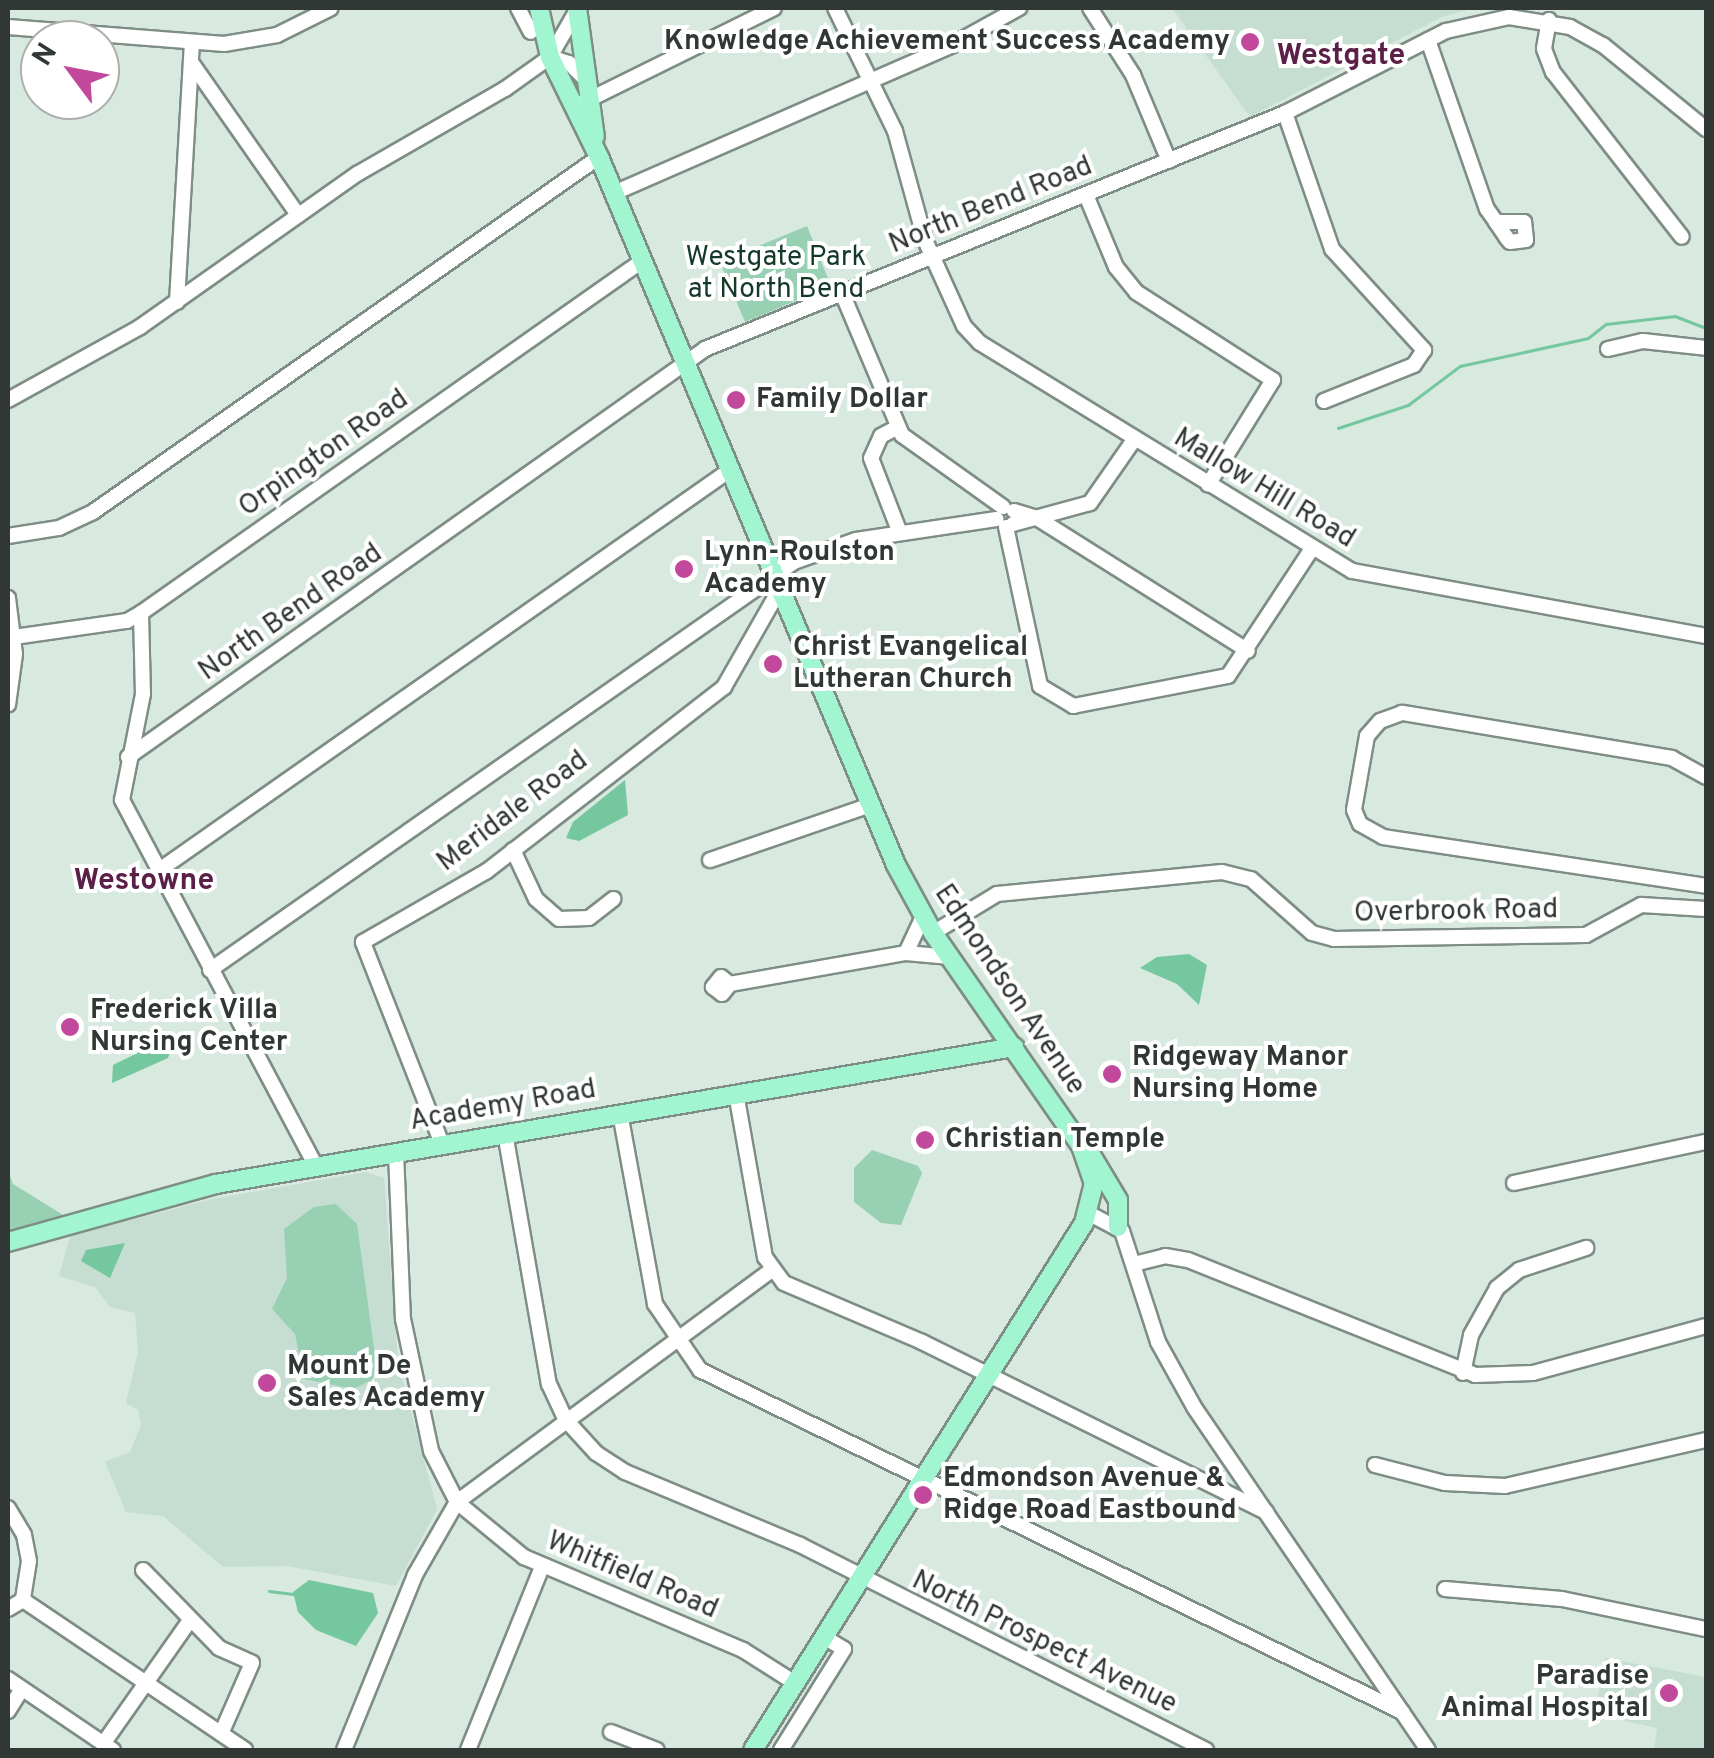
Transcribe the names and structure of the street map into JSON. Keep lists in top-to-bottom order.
{
  "streets": {
    "main road": ["Edmondson Avenue", "Academy Road"],
    "street": [
      "North Bend Road",
      "Orpington Road",
      "Mallow Hill Road",
      "Meridale Road",
      "Overbrook Road",
      "Whitfield Road",
      "North Prospect Avenue"
    ]
  },
  "crossings": [
    ["North Bend Road", "Mallow Hill Road"],
    ["North Bend Road", "Edmondson Avenue"],
    ["Orpington Road", "Edmondson Avenue"],
    ["Meridale Road", "Edmondson Avenue"],
    ["Meridale Road", "Academy Road"],
    ["Overbrook Road", "Edmondson Avenue"],
    ["Edmondson Avenue", "Academy Road"],
    ["Academy Road", "Whitfield Road"]
  ],
  "districts": ["Westgate", "Westowne"],
  "parks": ["Westgate Park at North Bend"],
  "places": [
    "Knowledge Achievement Success Academy",
    "Family Dollar",
    "Lynn-Roulston Academy",
    "Christ Evangelical Lutheran Church",
    "Frederick Villa Nursing Center",
    "Ridgeway Manor Nursing Home",
    "Christian Temple",
    "Mount De Sales Academy",
    "Edmondson Avenue & Ridge Road Eastbound",
    "Paradise Animal Hospital"
  ],
  "north": "top left"
}
